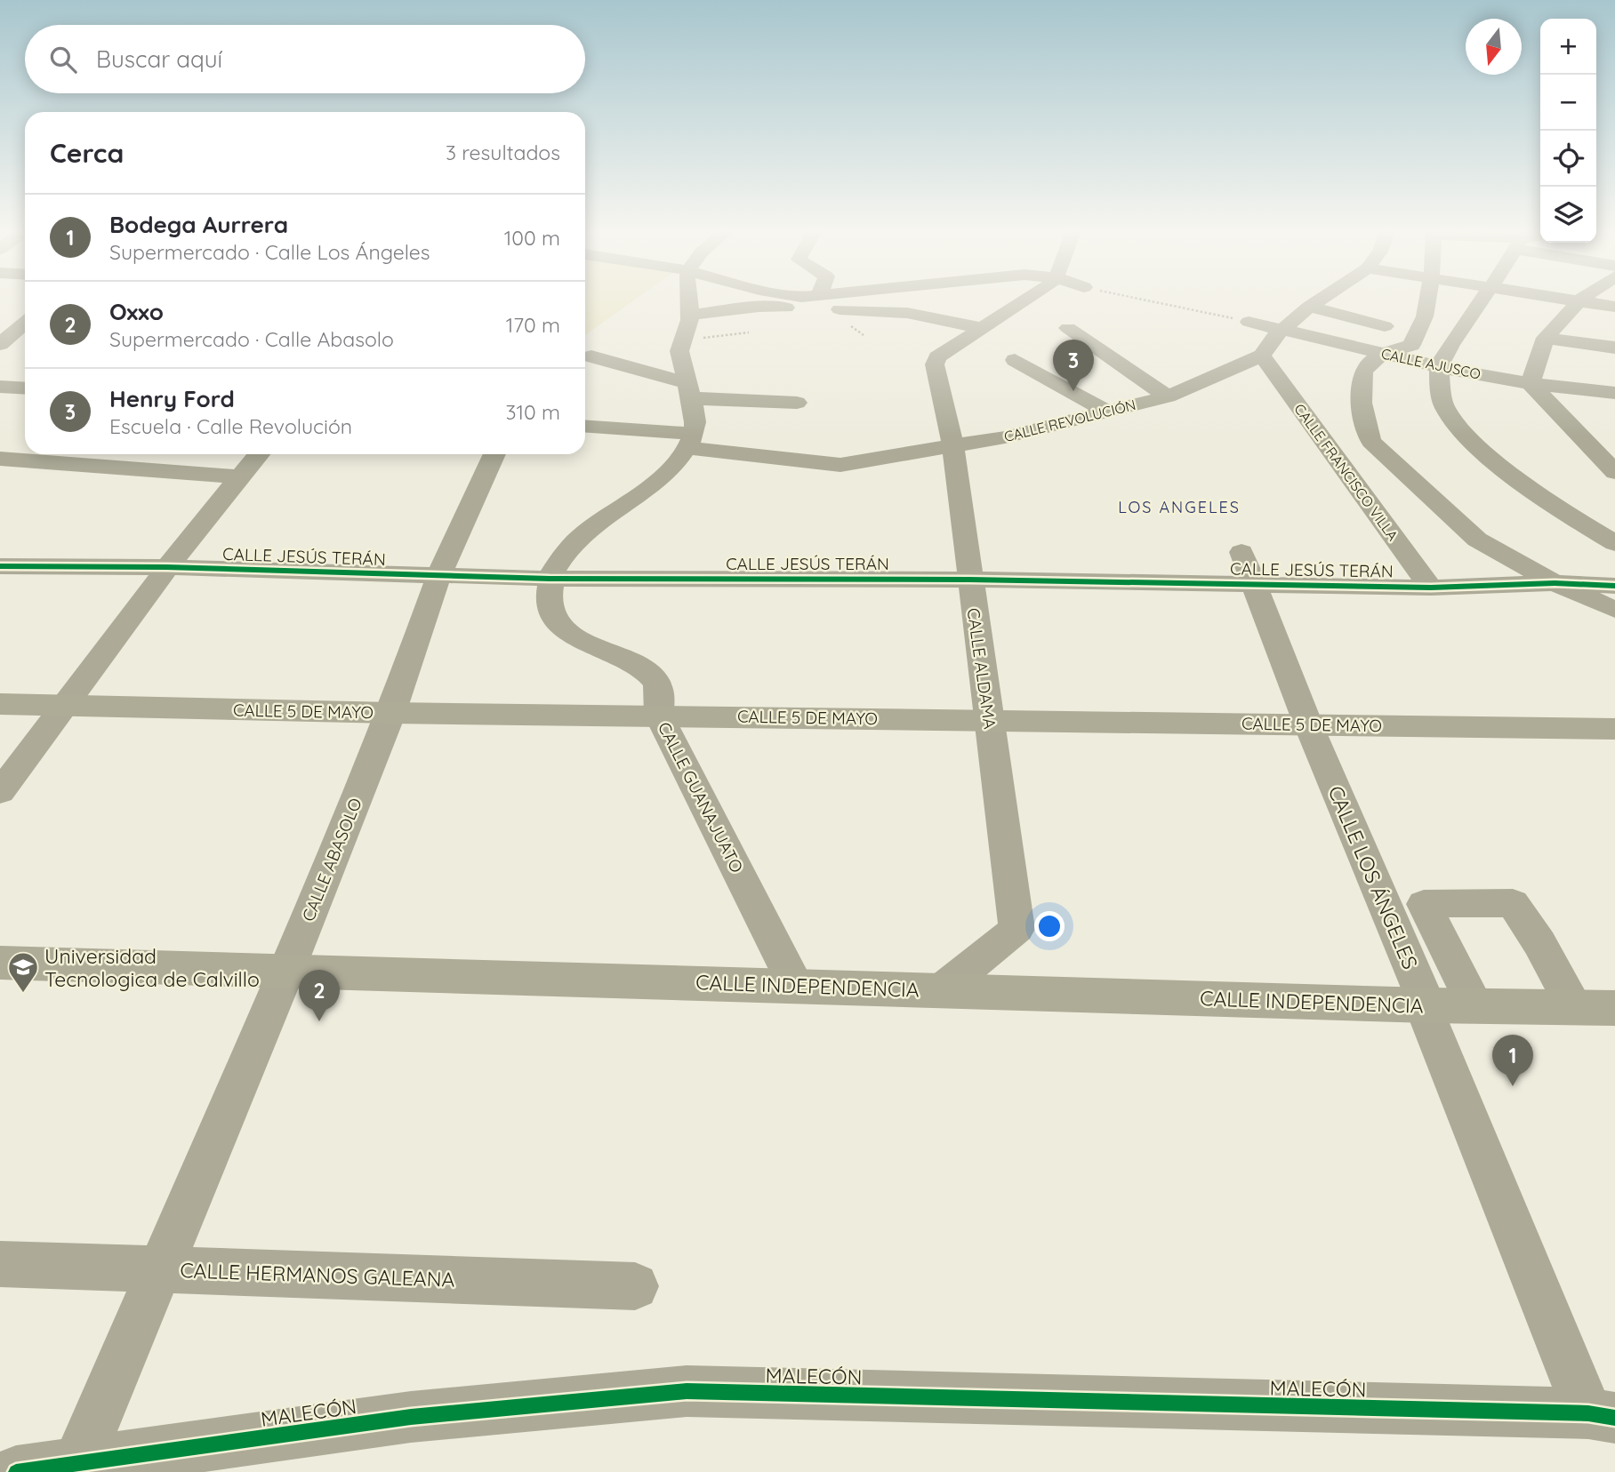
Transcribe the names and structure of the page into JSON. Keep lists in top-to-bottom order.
{
  "streets": {
    "main road": ["CALLE 5 DE MAYO", "CALLE INDEPENDENCIA"],
    "street": [
      "CALLE AJUSCO",
      "CALLE REVOLUCIÓN",
      "CALLE FRANCISCO VILLA",
      "CALLE JESÚS TERÁN",
      "CALLE ALDAMA",
      "CALLE GUANAJUATO",
      "CALLE ABASOLO",
      "CALLE LOS ÁNGELES",
      "CALLE HERMANOS GALEANA",
      "MALECÓN"
    ]
  },
  "crossings": [
    ["CALLE AJUSCO", "CALLE REVOLUCIÓN"],
    ["CALLE REVOLUCIÓN", "CALLE FRANCISCO VILLA"],
    ["CALLE REVOLUCIÓN", "CALLE ALDAMA"],
    ["CALLE FRANCISCO VILLA", "CALLE JESÚS TERÁN"],
    ["CALLE JESÚS TERÁN", "CALLE ALDAMA"],
    ["CALLE JESÚS TERÁN", "CALLE GUANAJUATO"],
    ["CALLE JESÚS TERÁN", "CALLE ABASOLO"],
    ["CALLE JESÚS TERÁN", "CALLE LOS ÁNGELES"],
    ["CALLE ALDAMA", "CALLE 5 DE MAYO"],
    ["CALLE ALDAMA", "CALLE INDEPENDENCIA"],
    ["CALLE 5 DE MAYO", "CALLE GUANAJUATO"],
    ["CALLE 5 DE MAYO", "CALLE ABASOLO"],
    ["CALLE 5 DE MAYO", "CALLE LOS ÁNGELES"],
    ["CALLE GUANAJUATO", "CALLE INDEPENDENCIA"],
    ["CALLE ABASOLO", "CALLE INDEPENDENCIA"],
    ["CALLE ABASOLO", "CALLE HERMANOS GALEANA"],
    ["CALLE ABASOLO", "MALECÓN"],
    ["CALLE LOS ÁNGELES", "CALLE INDEPENDENCIA"],
    ["CALLE LOS ÁNGELES", "MALECÓN"]
  ],
  "districts": ["LOS ANGELES"],
  "places": {
    "school or university": ["Universidad Tecnologica de Calvillo"]
  },
  "north": "bottom",
  "page": {
    "map_buttons": ["+", "−"],
    "search": "Buscar aquí",
    "heading": ["Cerca", "3 resultados"],
    "list": [
      {
        "mark": "1",
        "name": "Bodega Aurrera",
        "note": "Supermercado · Calle Los Ángeles",
        "value": "100 m"
      },
      {
        "mark": "2",
        "name": "Oxxo",
        "note": "Supermercado · Calle Abasolo",
        "value": "170 m"
      },
      {
        "mark": "3",
        "name": "Henry Ford",
        "note": "Escuela · Calle Revolución",
        "value": "310 m"
      }
    ],
    "pins": ["3", "2", "1"]
  }
}
